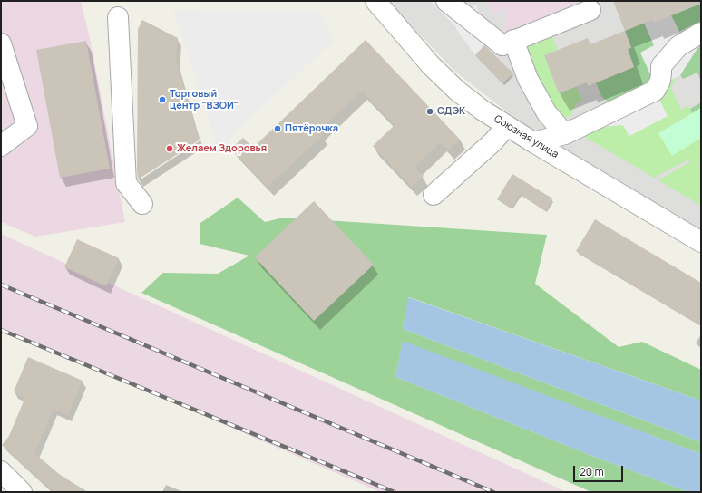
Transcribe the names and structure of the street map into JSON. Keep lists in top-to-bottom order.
{
  "streets": {
    "street": ["Союзная улица"]
  },
  "places": [
    "Торговый центр \"ВЗОИ\"",
    "СДЭК",
    "Пятёрочка",
    "Желаем Здоровья"
  ],
  "scale_bar": "20 m"
}
